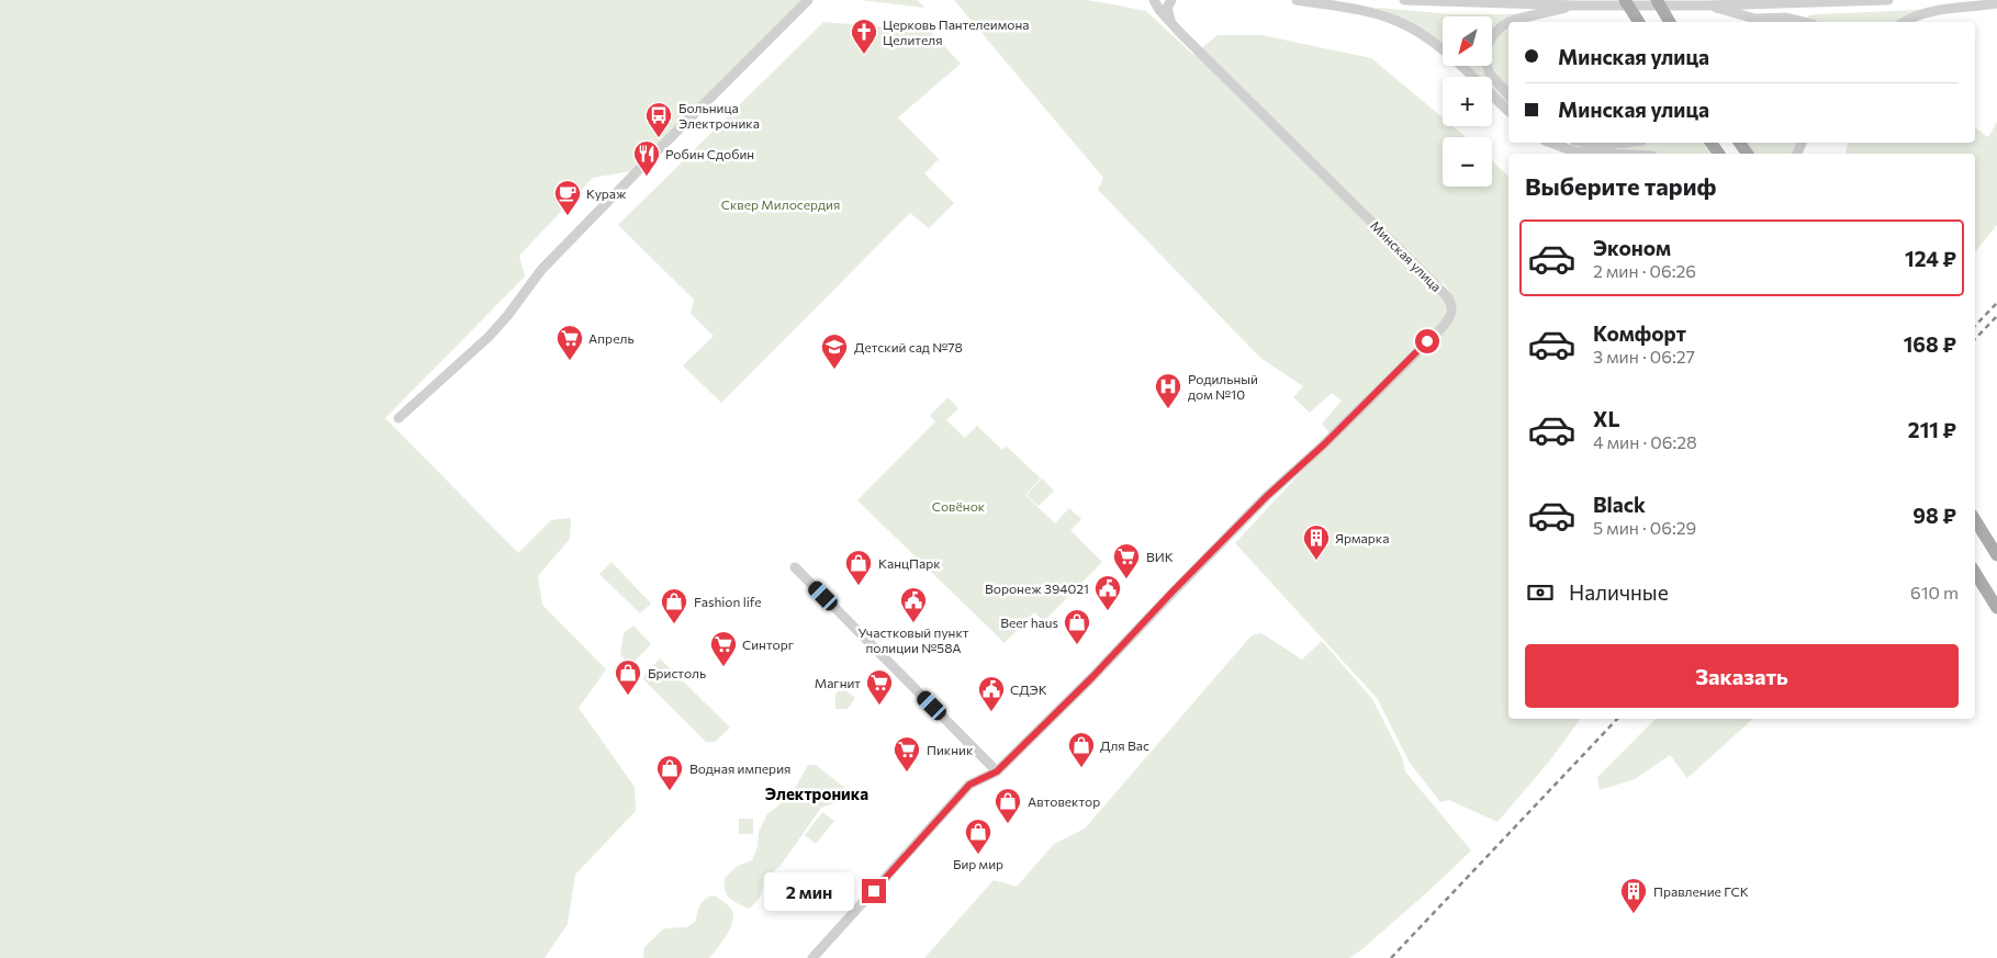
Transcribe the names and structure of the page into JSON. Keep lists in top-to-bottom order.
{
  "streets": {
    "street": ["Минская улица"]
  },
  "districts": ["Электроника"],
  "parks": ["Сквер Милосердия", "Совёнок"],
  "places": {
    "church": ["Церковь Пантелеимона Целителя"],
    "bus stop": ["Больница Электроника"],
    "restaurant": ["Робин Сдобин"],
    "cafe": ["Кураж"],
    "supermarket": [
      "Апрель",
      "ВИК",
      "Синторг",
      "Магнит",
      "Пикник"
    ],
    "school or university": ["Детский сад №78"],
    "hospital": ["Родильный дом №10"],
    "building": ["Ярмарка", "Правление ГСК"],
    "shop": [
      "КанцПарк",
      "Fashion life",
      "Beer haus",
      "Бристоль",
      "Для Вас",
      "Водная империя",
      "Автовектор",
      "Бир мир"
    ],
    "public building": ["Воронеж 394021", "Участковый пункт полиции №58А", "СДЭК"]
  },
  "north": "bottom left",
  "page": {
    "map_buttons": ["+", "−"],
    "banner": ["Минская улица", "Минская улица"],
    "heading": "Выберите тариф",
    "list": [
      {
        "name": "Эконом",
        "note": "2 мин · 06:26",
        "value": "124 ₽"
      },
      {
        "name": "Комфорт",
        "note": "3 мин · 06:27",
        "value": "168 ₽"
      },
      {
        "name": "XL",
        "note": "4 мин · 06:28",
        "value": "211 ₽"
      },
      {
        "name": "Black",
        "note": "5 мин · 06:29",
        "value": "98 ₽"
      }
    ],
    "pay": ["Наличные", "610 m"],
    "buttons": "Заказать",
    "bubble": "2 мин"
  }
}
